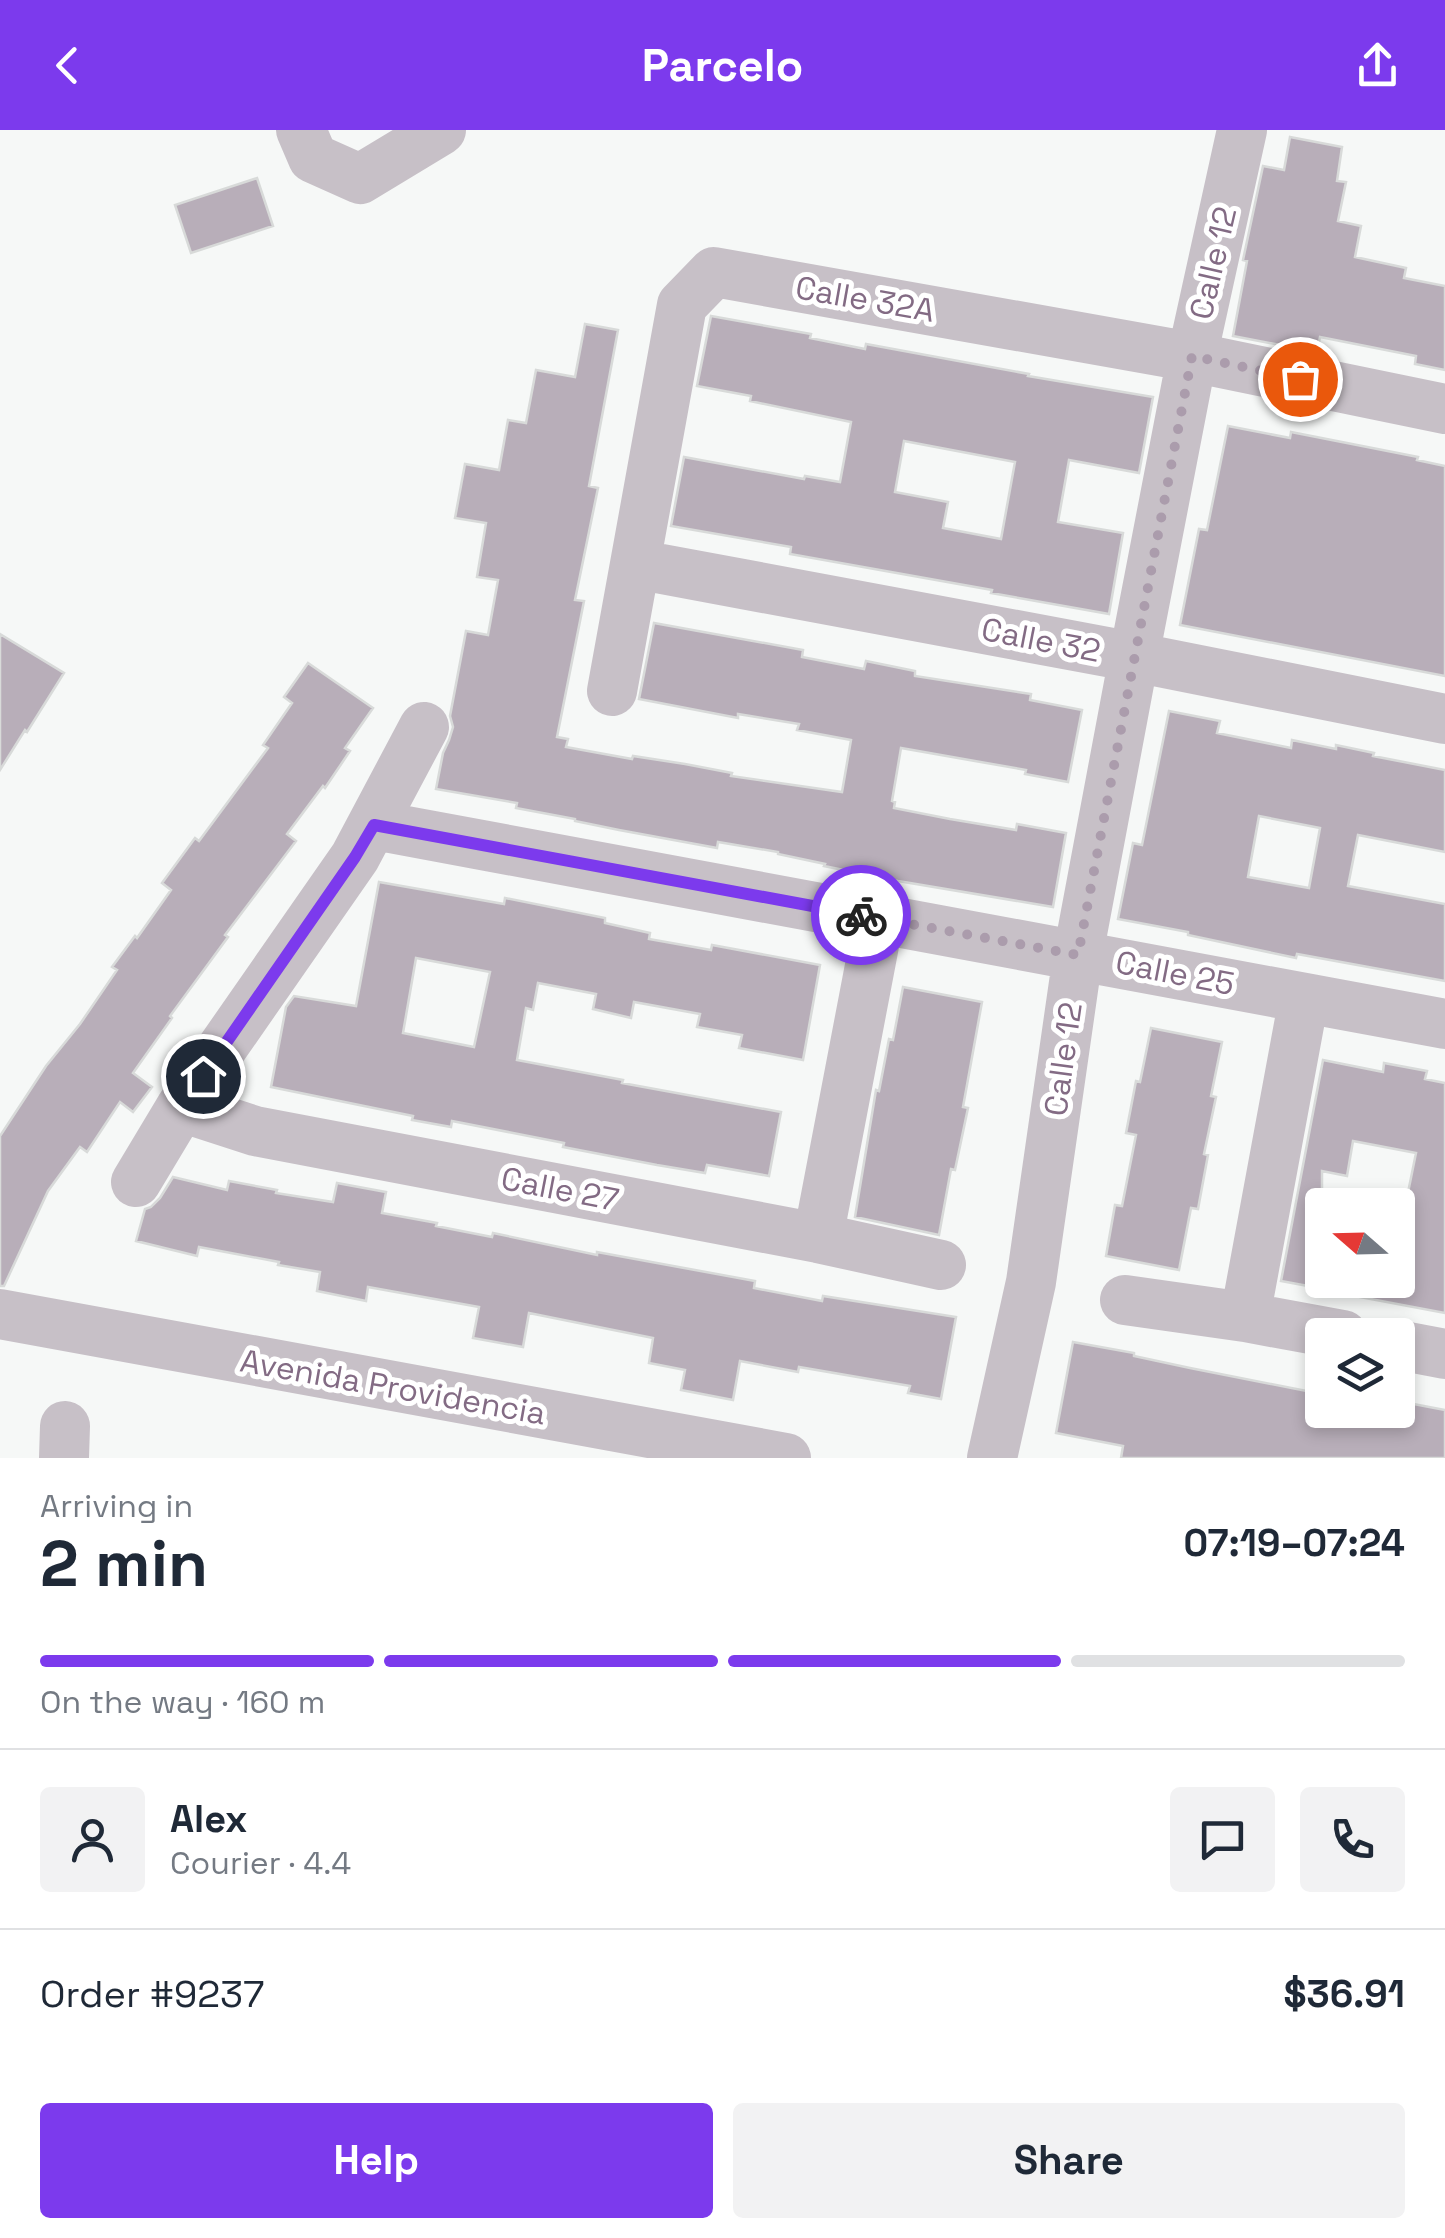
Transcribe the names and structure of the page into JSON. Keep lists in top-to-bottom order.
{
  "streets": {
    "street": [
      "Calle 12",
      "Calle 32A",
      "Calle 32",
      "Calle 25",
      "Calle 27",
      "Avenida Providencia"
    ]
  },
  "crossings": [
    ["Calle 12", "Calle 32A"],
    ["Calle 12", "Calle 32"],
    ["Calle 12", "Calle 25"],
    ["Calle 32A", "Calle 32"]
  ],
  "north": "left",
  "page": {
    "header": "Parcelo",
    "heading": ["2 min", "Arriving in", "07:19–07:24"],
    "panel": [
      "Alex",
      "Courier · 4.4",
      "Order #9237",
      "$36.91"
    ],
    "bar": "On the way · 160 m",
    "buttons": ["Help", "Share"]
  }
}
